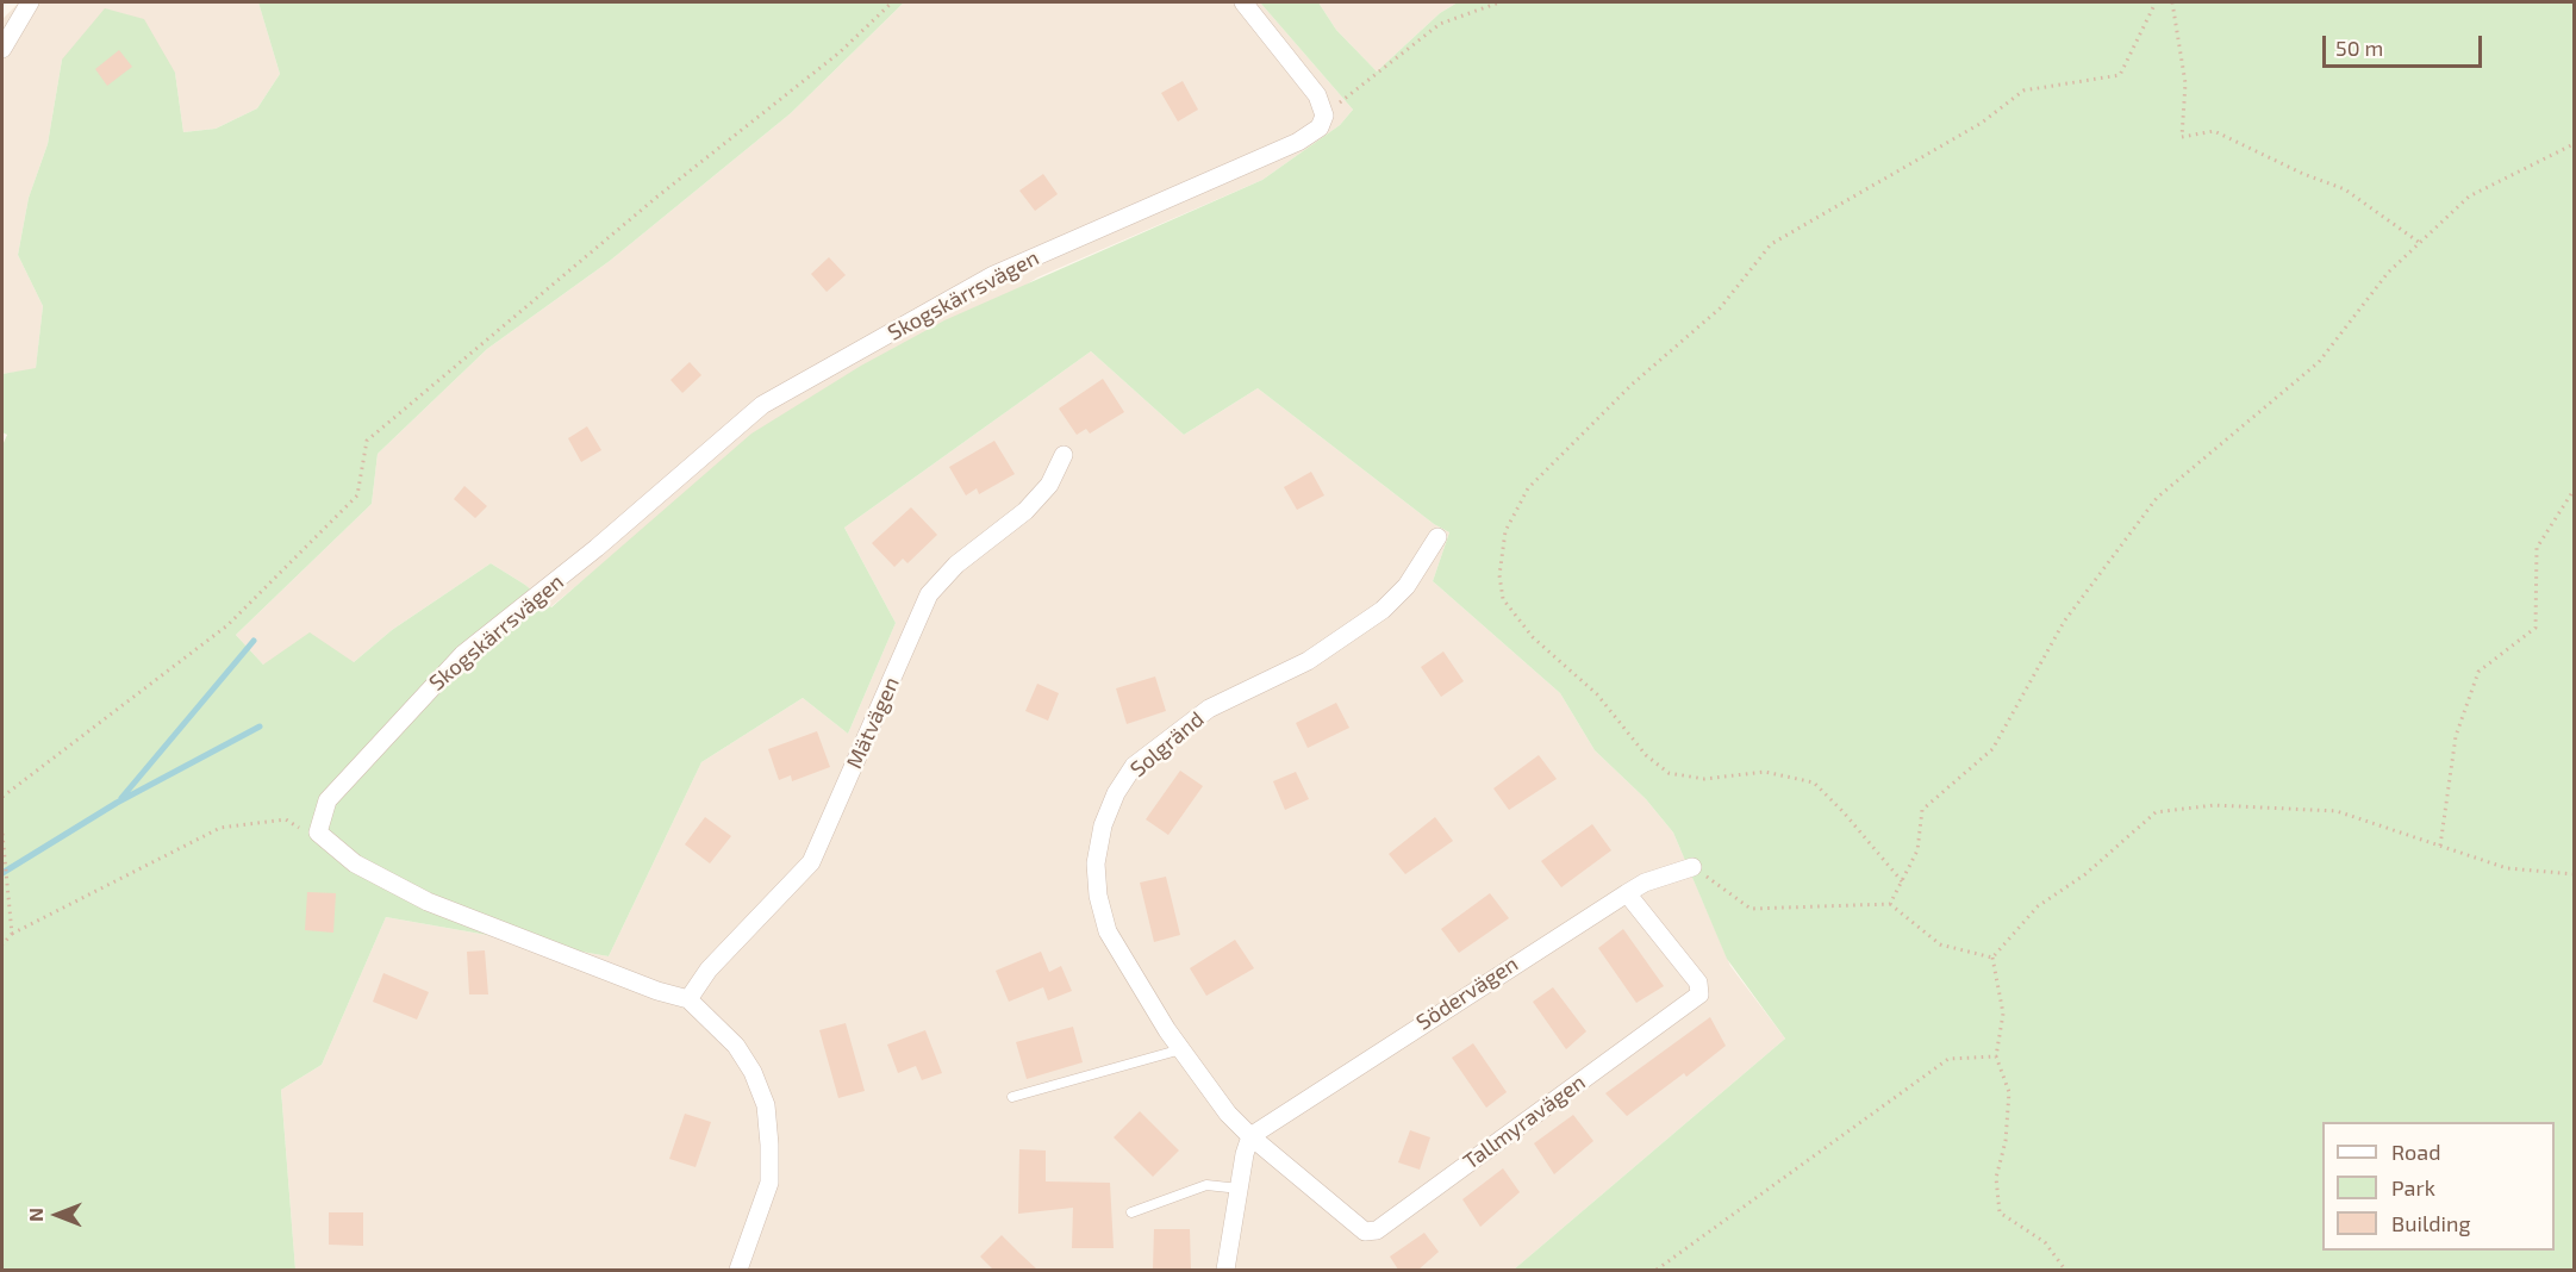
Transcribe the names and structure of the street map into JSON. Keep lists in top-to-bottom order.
{
  "streets": {
    "street": [
      "Skogskärrsvägen",
      "Mätvägen",
      "Solgränd",
      "Södervägen",
      "Tallmyravägen"
    ]
  },
  "crossings": [
    ["Solgränd", "Södervägen"],
    ["Solgränd", "Tallmyravägen"],
    ["Södervägen", "Tallmyravägen"]
  ],
  "legend": ["Road", "Park", "Building"],
  "scale_bar": "50 m",
  "north": "left"
}
